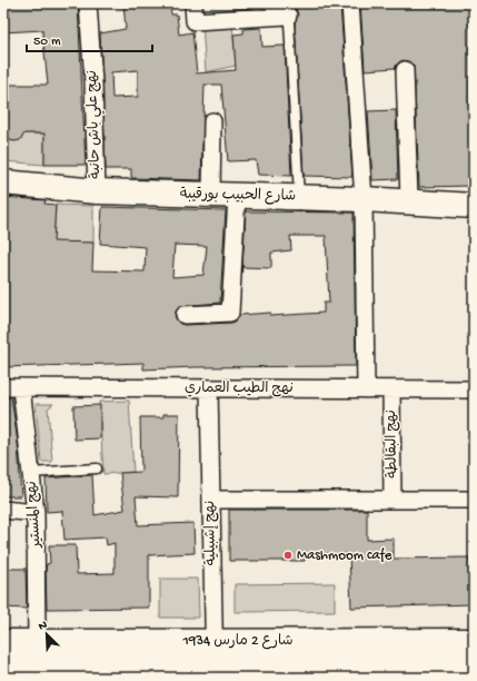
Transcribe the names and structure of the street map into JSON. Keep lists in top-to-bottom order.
{
  "streets": {
    "street": [
      "نهج علي باش حانبة",
      "شارع الحبيب بورقيبة",
      "نهج الطيب العماري",
      "نهج البقالطة",
      "نهج المنستير",
      "نهج إشبيلية",
      "شارع 2 مارس 1934"
    ]
  },
  "crossings": [
    ["نهج علي باش حانبة", "شارع الحبيب بورقيبة"],
    ["نهج الطيب العماري", "نهج البقالطة"],
    ["نهج الطيب العماري", "نهج المنستير"],
    ["نهج الطيب العماري", "نهج إشبيلية"],
    ["نهج المنستير", "شارع 2 مارس 1934"],
    ["نهج إشبيلية", "شارع 2 مارس 1934"]
  ],
  "places": ["Mashmoom cafe"],
  "scale_bar": "50 m",
  "north": "top left"
}
